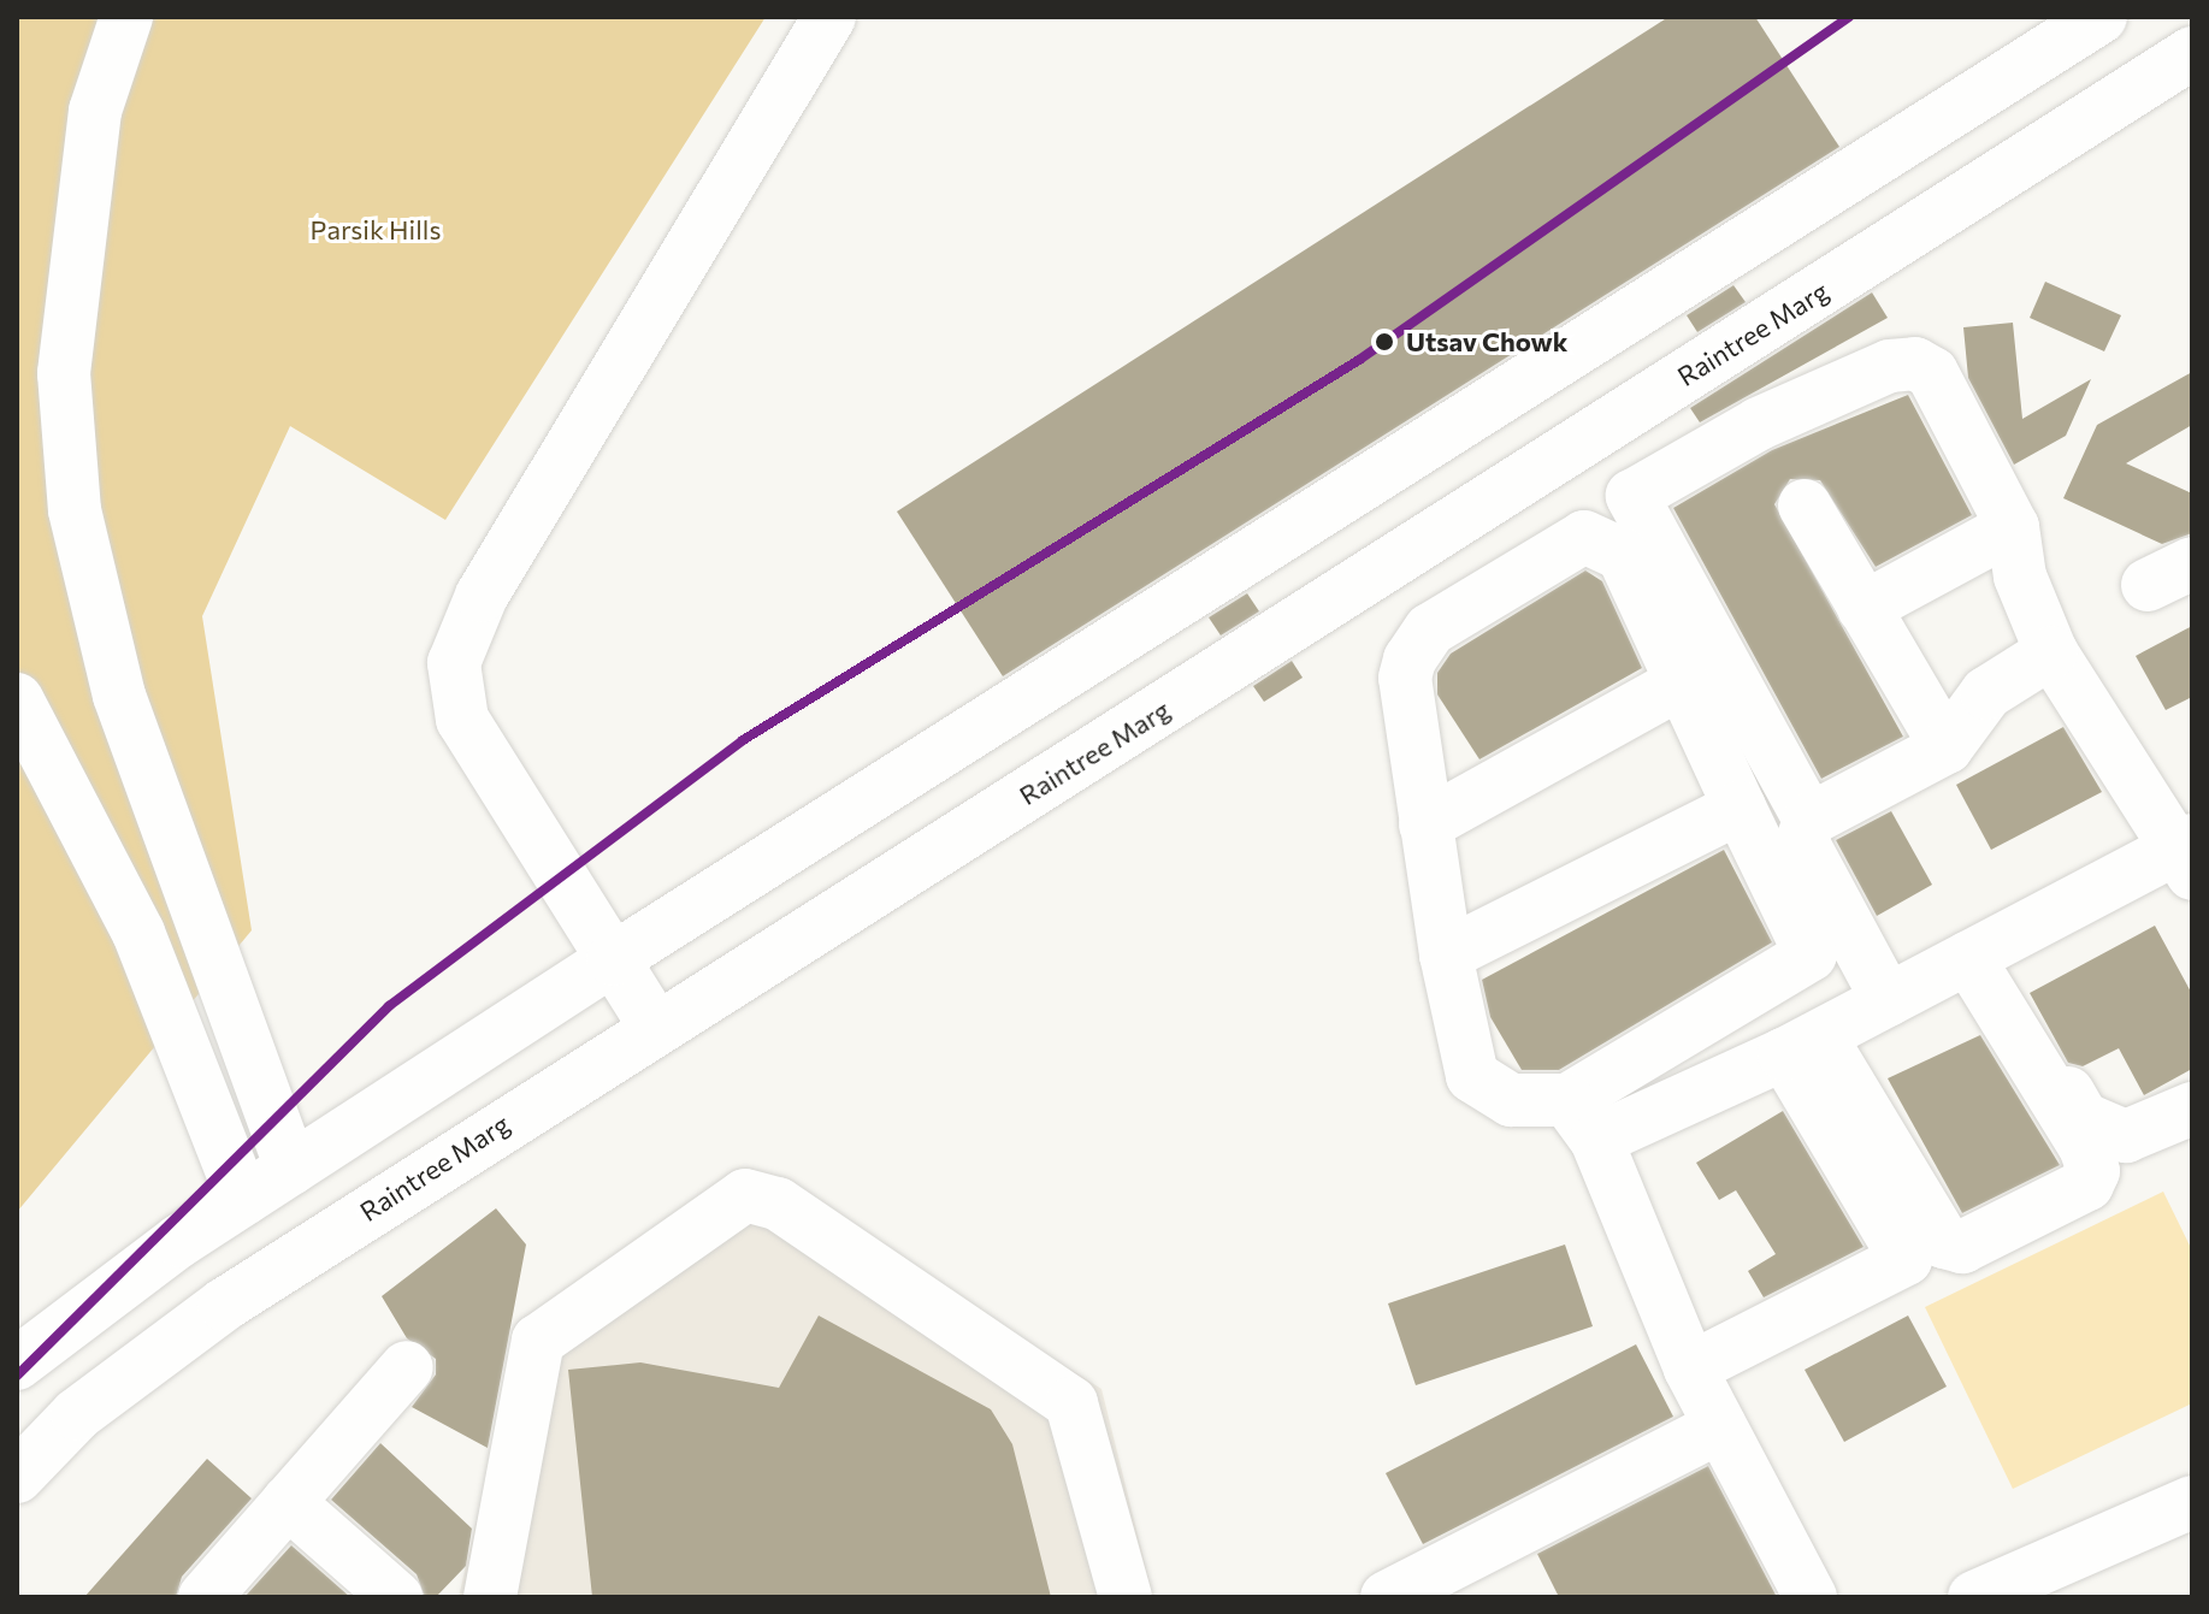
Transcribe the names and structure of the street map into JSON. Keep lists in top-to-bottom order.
{
  "streets": {
    "street": ["Raintree Marg"]
  },
  "parks": ["Parsik Hills"],
  "places": ["Utsav Chowk"]
}
